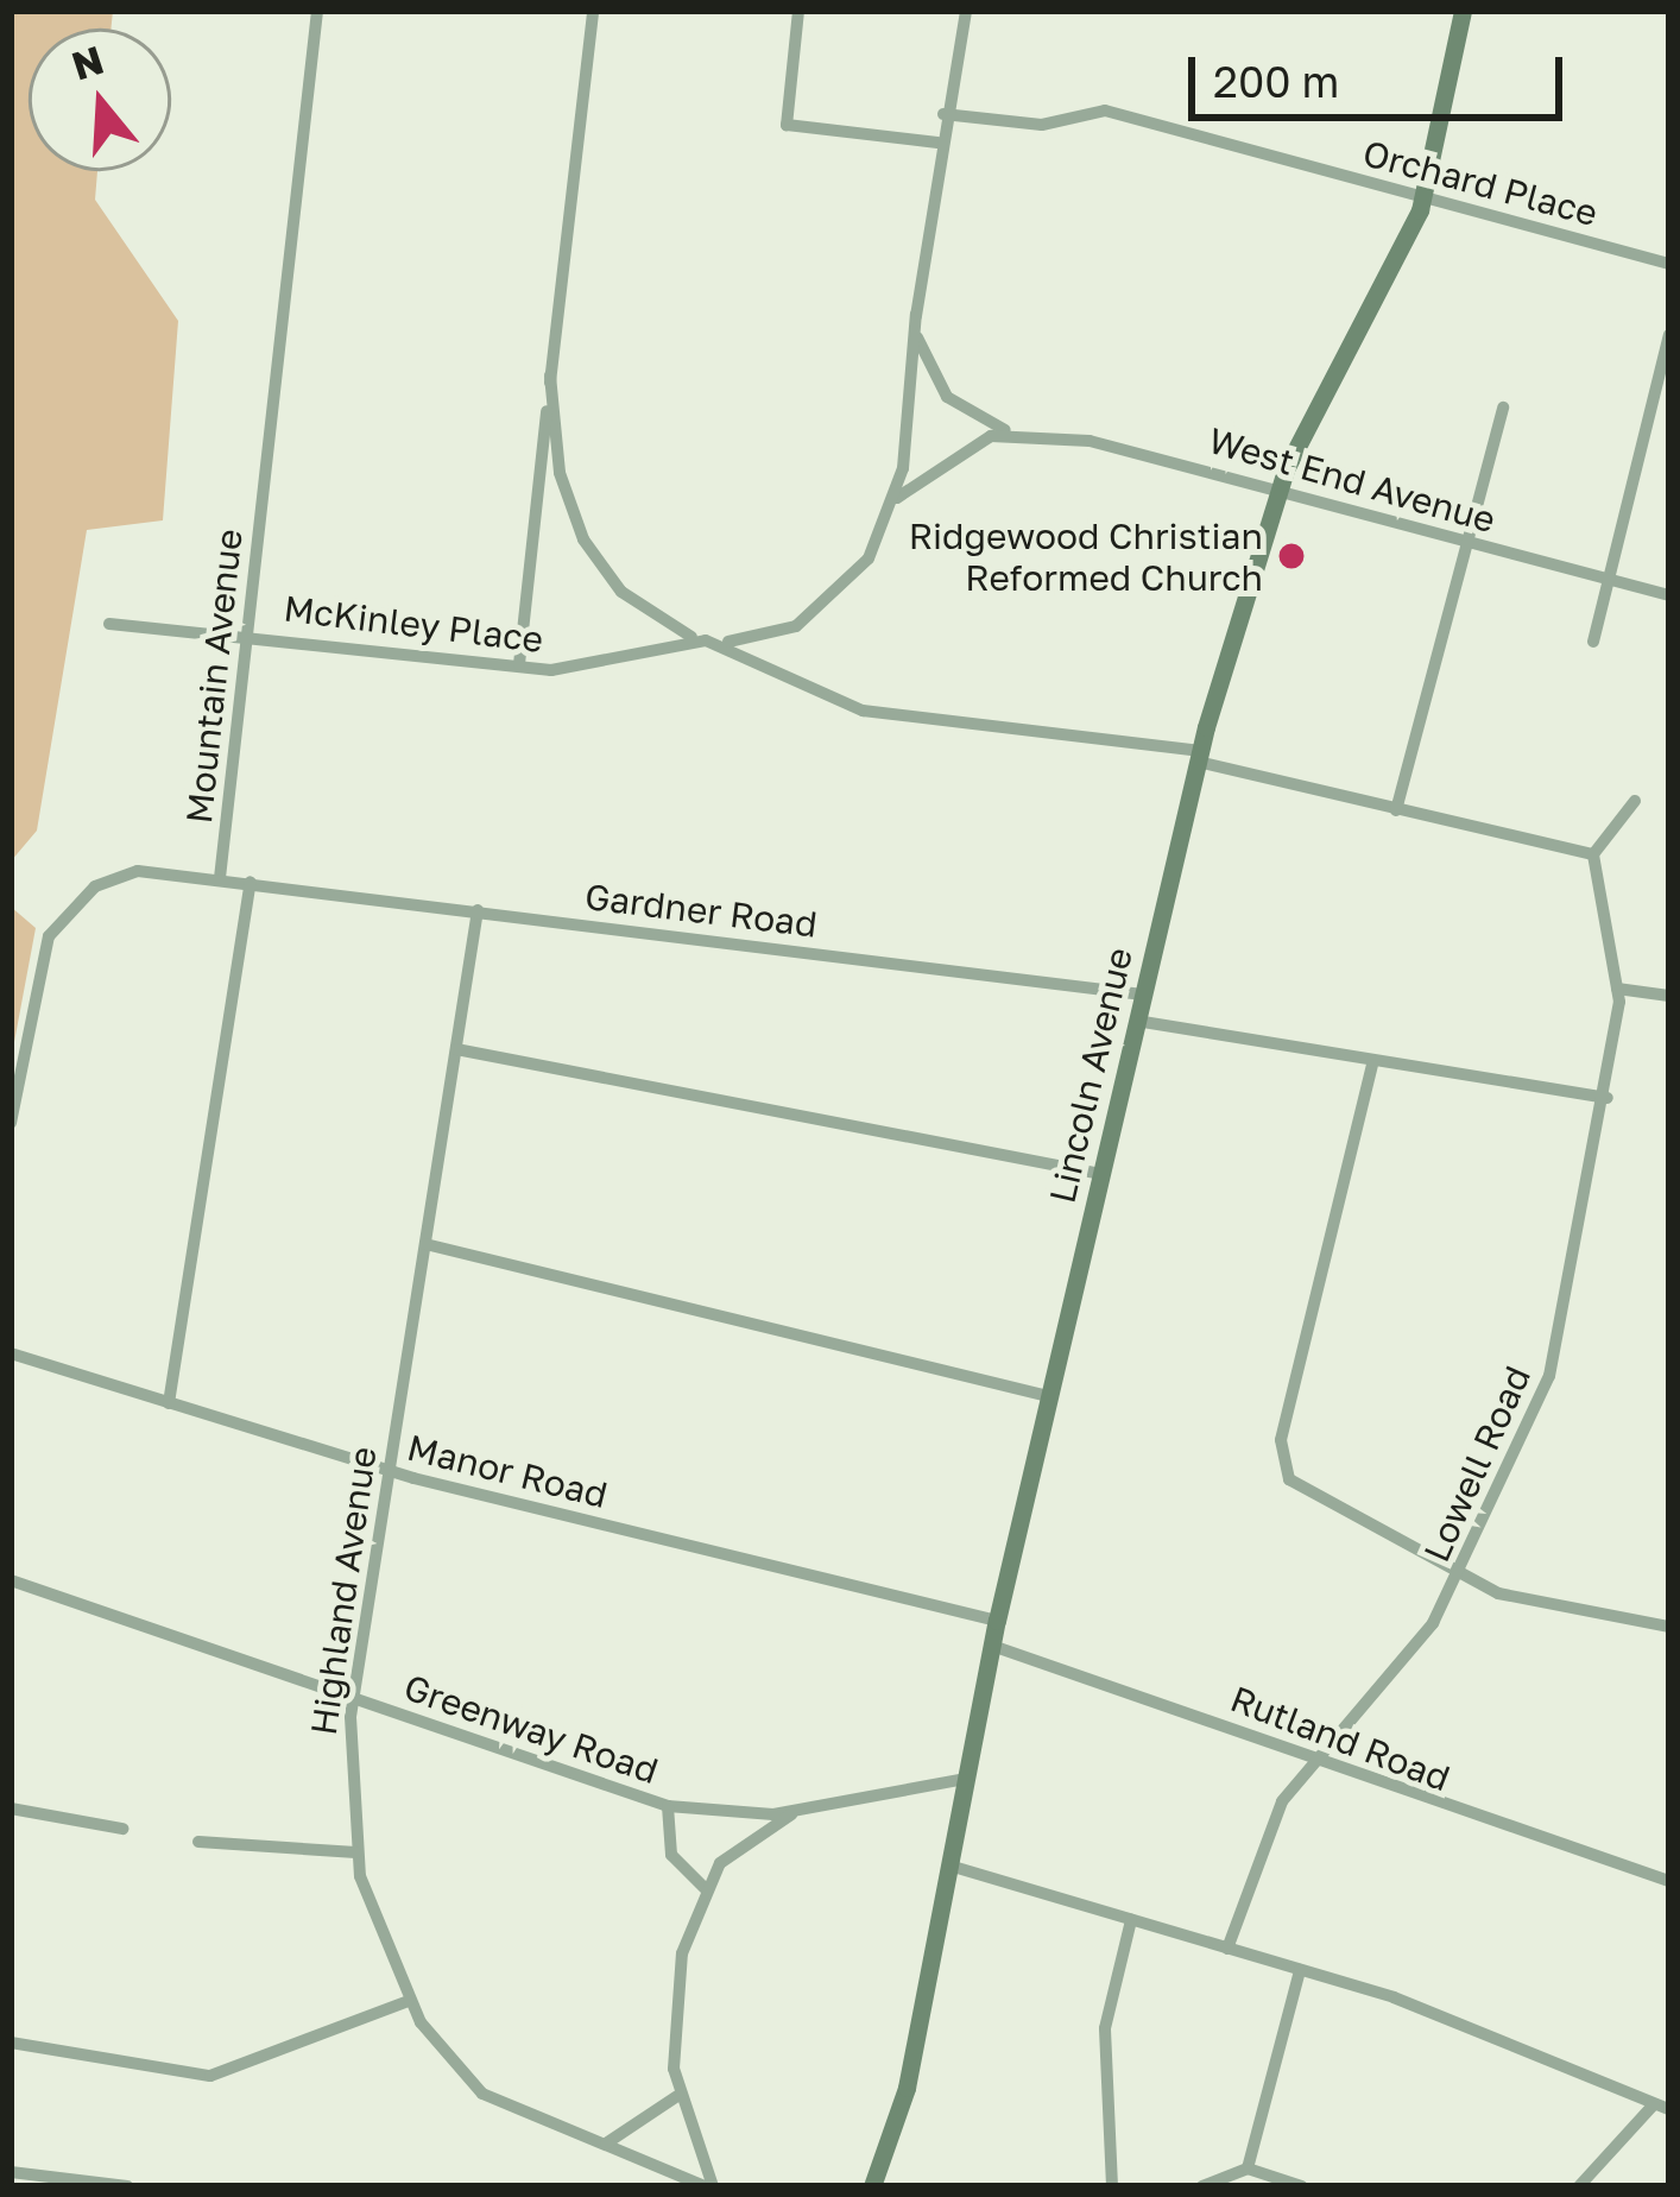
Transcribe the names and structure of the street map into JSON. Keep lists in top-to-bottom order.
{
  "streets": {
    "main road": ["Lincoln Avenue"],
    "street": [
      "Orchard Place",
      "West End Avenue",
      "McKinley Place",
      "Mountain Avenue",
      "Gardner Road",
      "Lowell Road",
      "Manor Road",
      "Highland Avenue",
      "Greenway Road",
      "Rutland Road"
    ]
  },
  "crossings": [
    ["Orchard Place", "West End Avenue"],
    ["Orchard Place", "Lincoln Avenue"],
    ["West End Avenue", "Lincoln Avenue"],
    ["McKinley Place", "Mountain Avenue"],
    ["Mountain Avenue", "Gardner Road"],
    ["Gardner Road", "Lincoln Avenue"],
    ["Gardner Road", "Highland Avenue"],
    ["Lincoln Avenue", "Manor Road"],
    ["Lincoln Avenue", "Greenway Road"],
    ["Lincoln Avenue", "Rutland Road"],
    ["Lowell Road", "Rutland Road"],
    ["Manor Road", "Highland Avenue"],
    ["Highland Avenue", "Greenway Road"]
  ],
  "places": ["Ridgewood Christian Reformed Church"],
  "scale_bar": "200 m",
  "north": "top"
}
